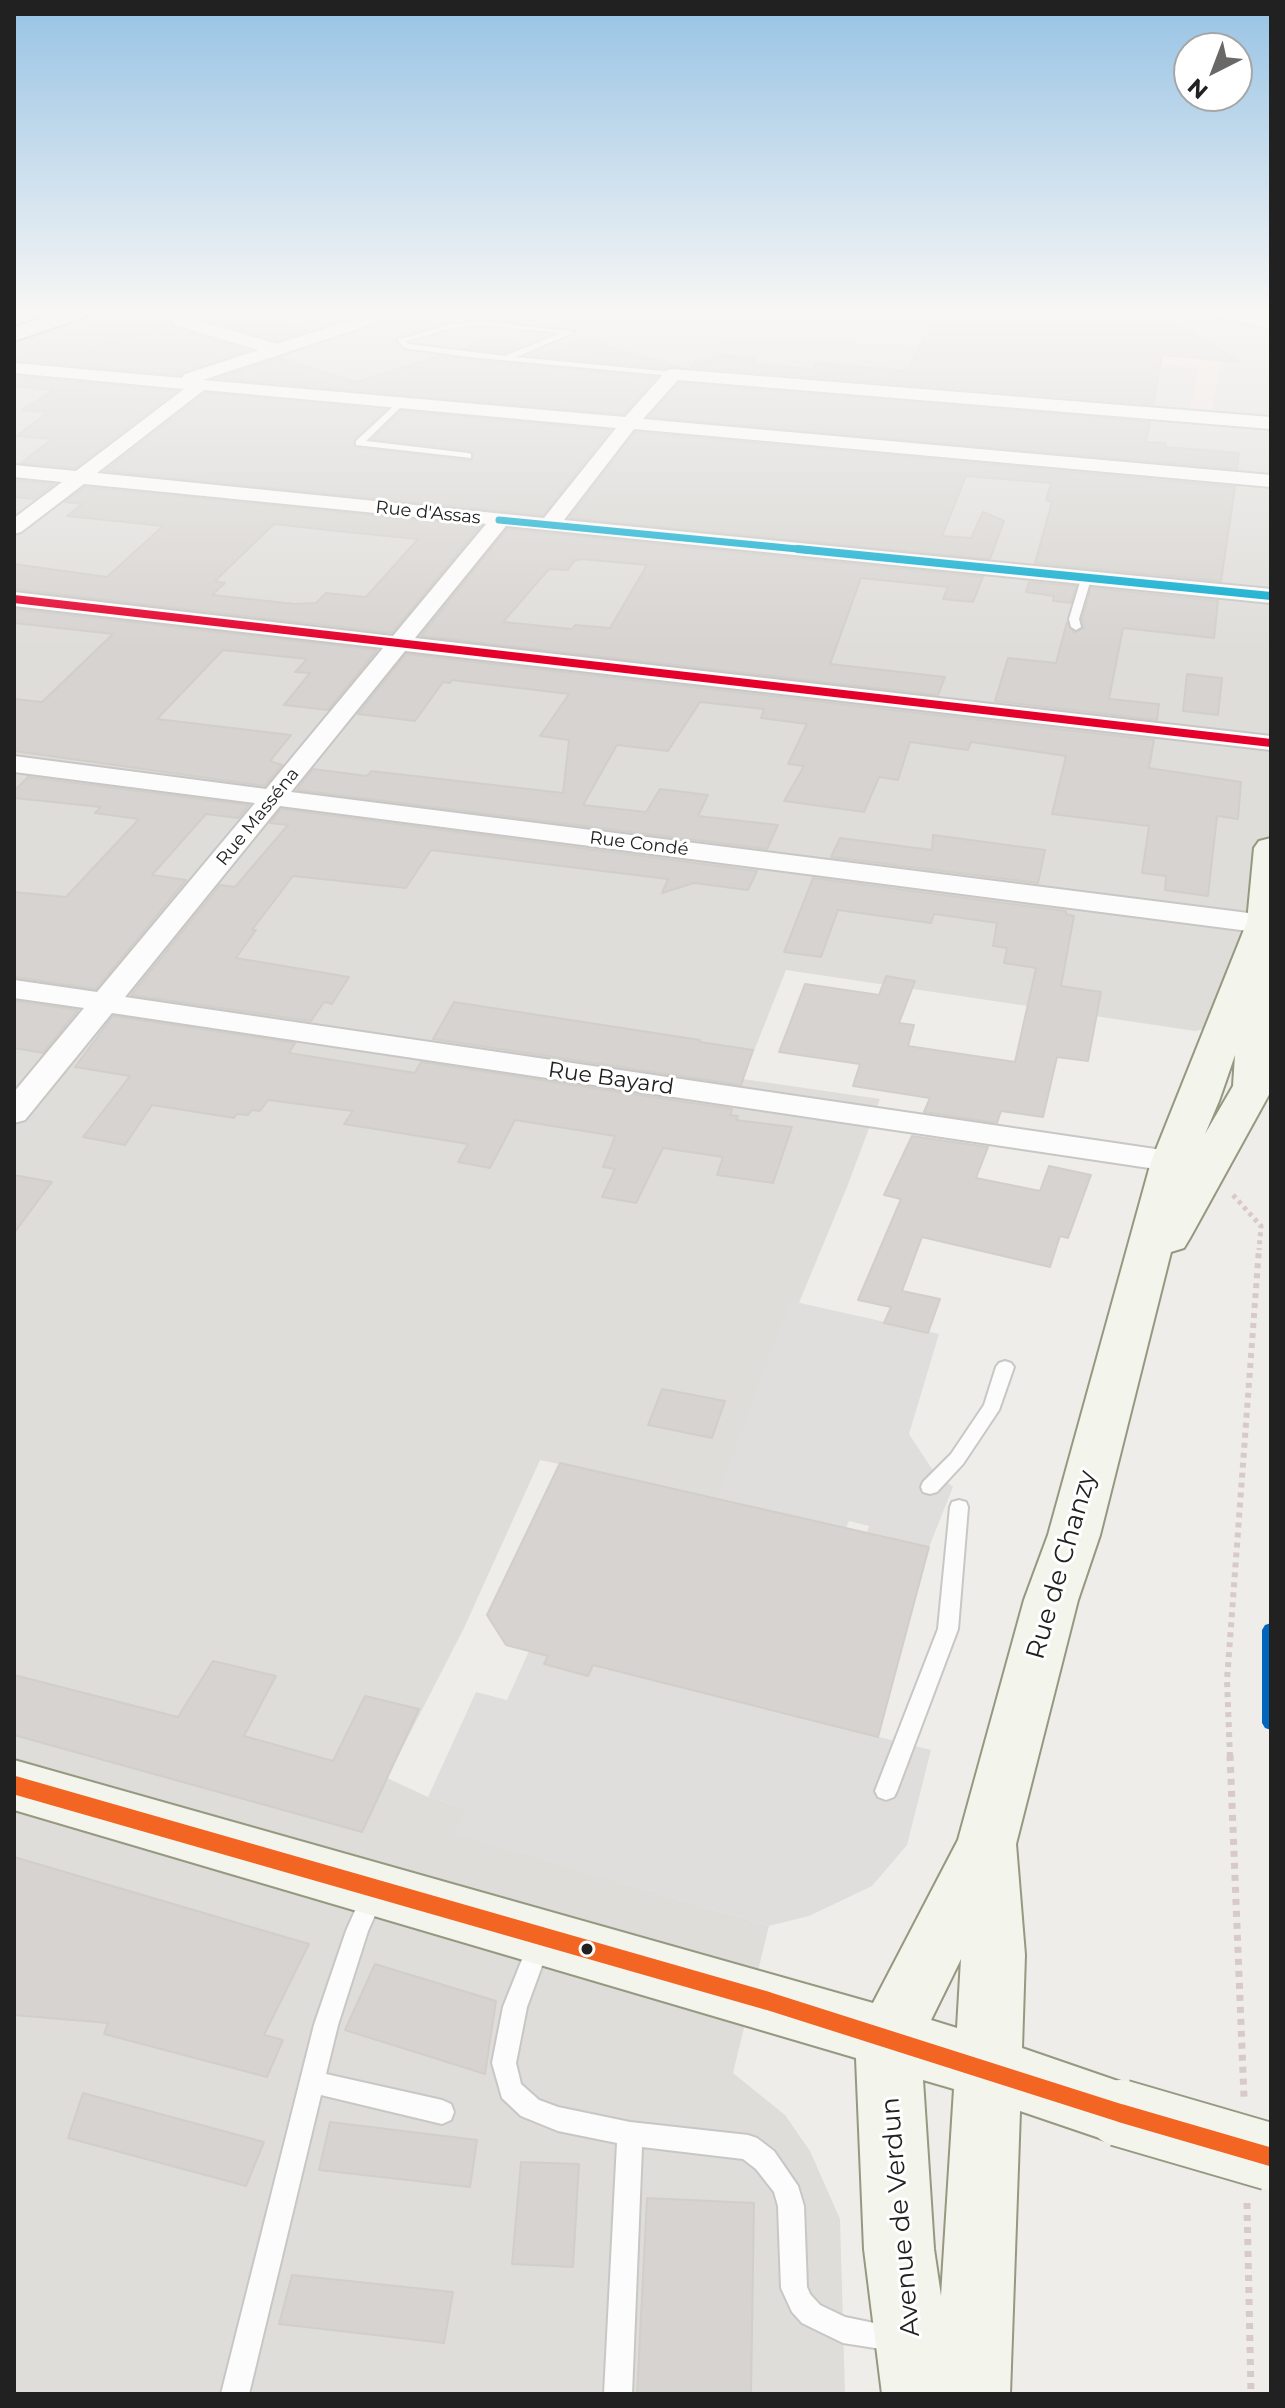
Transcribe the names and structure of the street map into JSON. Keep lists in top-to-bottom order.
{
  "streets": {
    "main road": ["Rue de Chanzy", "Avenue de Verdun"],
    "street": [
      "Rue d'Assas",
      "Rue Masséna",
      "Rue Condé",
      "Rue Bayard"
    ]
  },
  "crossings": [
    ["Rue d'Assas", "Rue Masséna"],
    ["Rue Masséna", "Rue Condé"],
    ["Rue Masséna", "Rue Bayard"],
    ["Rue Condé", "Rue de Chanzy"],
    ["Rue Bayard", "Rue de Chanzy"],
    ["Rue de Chanzy", "Avenue de Verdun"]
  ],
  "north": "bottom left"
}
